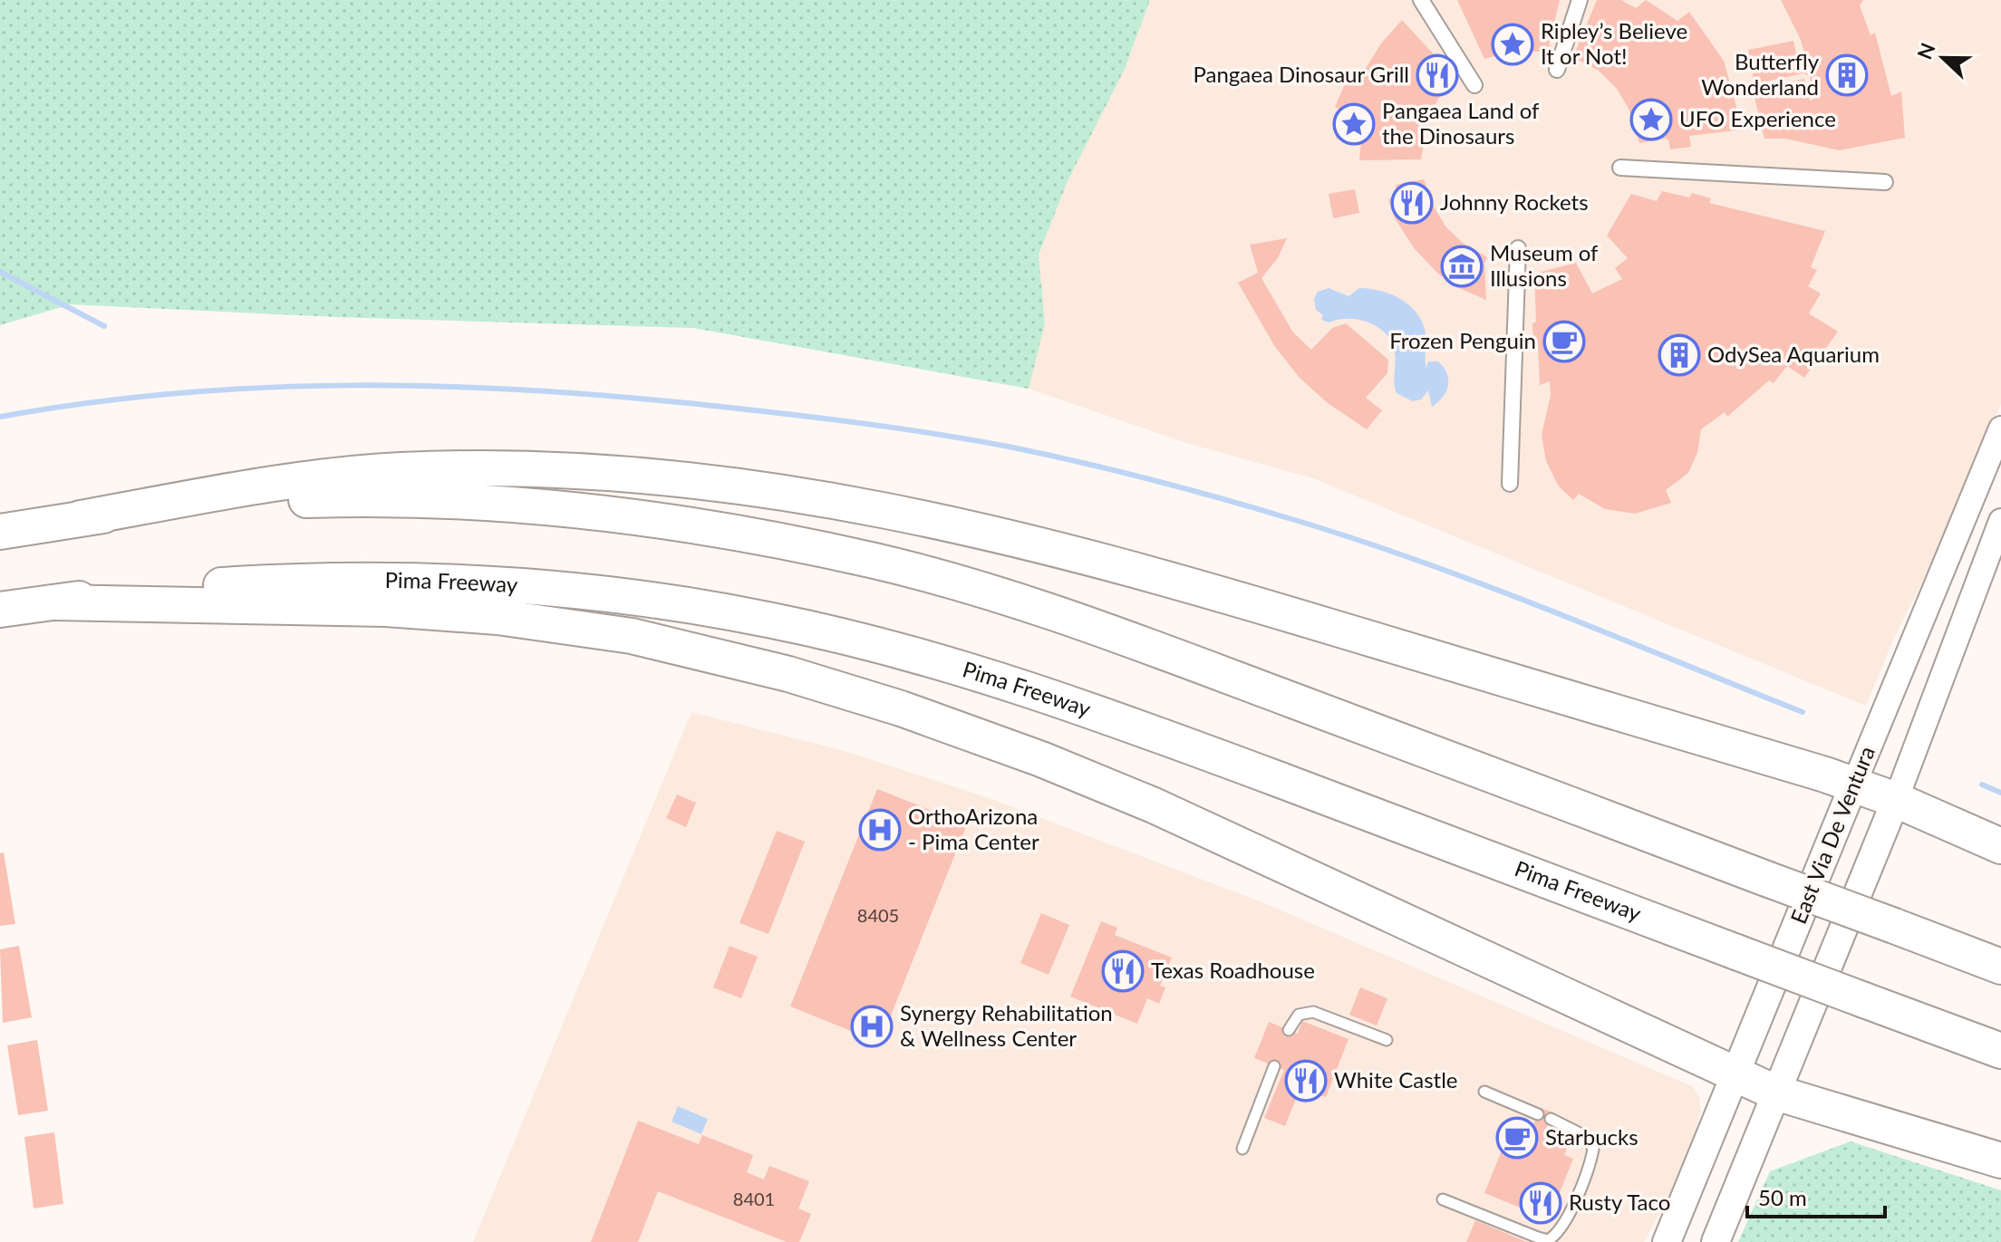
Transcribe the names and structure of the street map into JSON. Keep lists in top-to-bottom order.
{
  "streets": {
    "highway": ["Pima Freeway"],
    "main road": ["East Via De Ventura"]
  },
  "places": {
    "place": ["Ripley’s Believe It or Not!", "UFO Experience", "Pangaea Land of the Dinosaurs"],
    "restaurant": [
      "Pangaea Dinosaur Grill",
      "Johnny Rockets",
      "Texas Roadhouse",
      "White Castle",
      "Rusty Taco"
    ],
    "building": ["Butterfly Wonderland", "OdySea Aquarium"],
    "museum": ["Museum of Illusions"],
    "cafe": ["Frozen Penguin", "Starbucks"],
    "hospital": ["OrthoArizona - Pima Center", "Synergy Rehabilitation & Wellness Center"]
  },
  "house_numbers": ["8405", "8401"],
  "scale_bar": "50 m",
  "north": "left"
}
